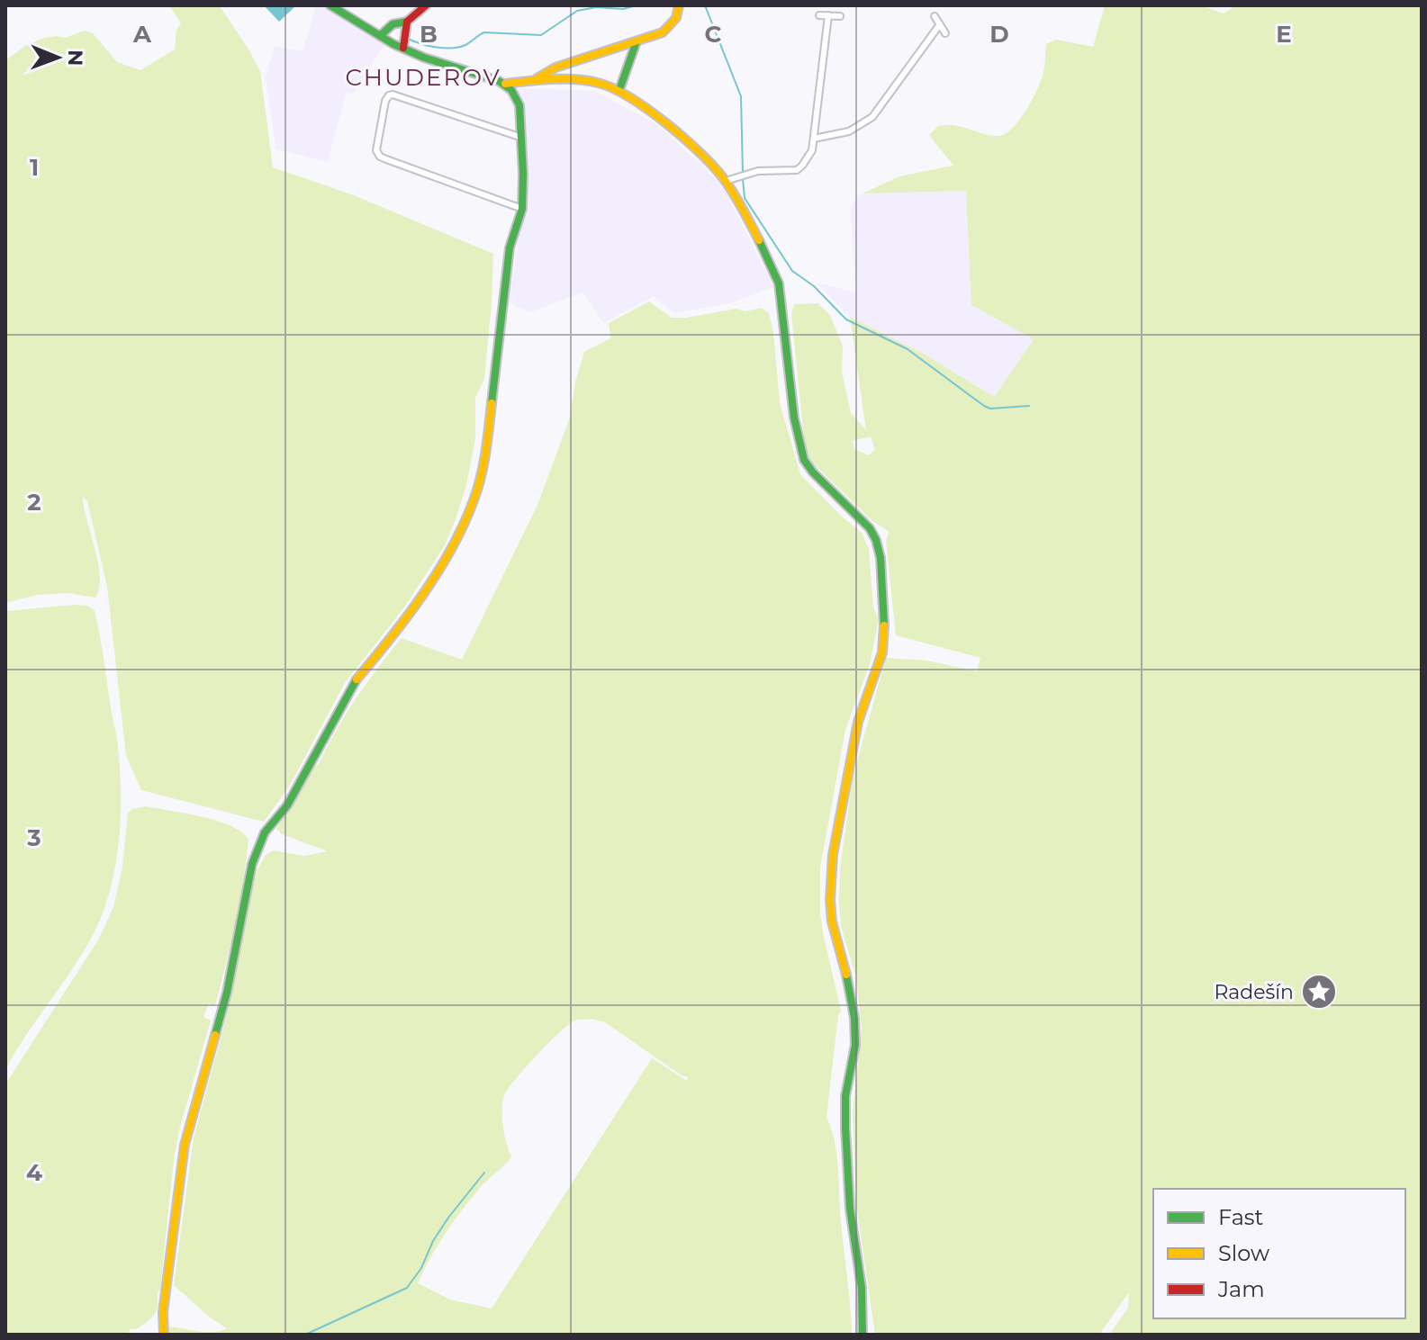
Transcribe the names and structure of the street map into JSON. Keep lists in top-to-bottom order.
{
  "districts": ["CHUDEROV"],
  "places": {
    "place": ["Radešín"]
  },
  "legend": ["Fast", "Slow", "Jam"],
  "north": "right",
  "grid": {
    "columns": [
      "A",
      "B",
      "C",
      "D",
      "E"
    ],
    "rows": [
      "1",
      "2",
      "3",
      "4"
    ]
  }
}
